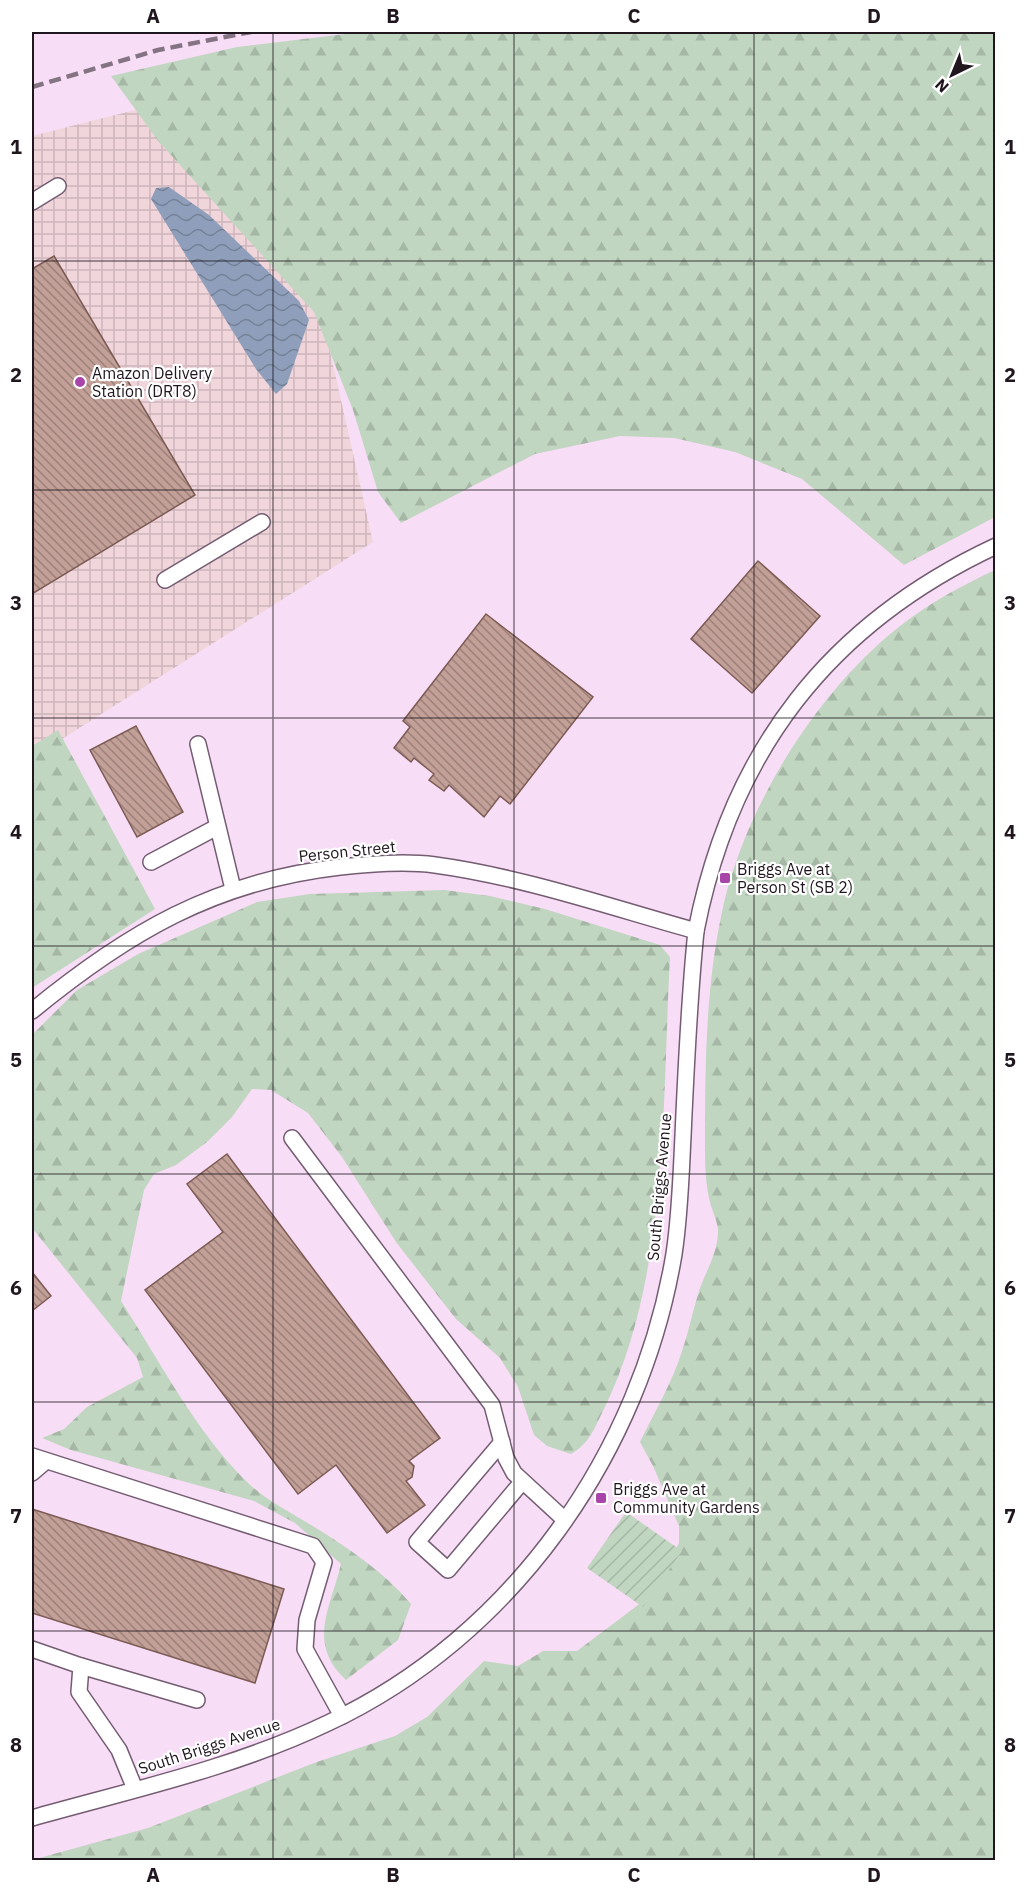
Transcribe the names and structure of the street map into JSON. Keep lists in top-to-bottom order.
{
  "streets": {
    "street": ["Person Street", "South Briggs Avenue"]
  },
  "crossings": [
    ["Person Street", "South Briggs Avenue"]
  ],
  "places": {
    "other": ["Amazon Delivery Station (DRT8)"],
    "transit": ["Briggs Ave at Person St (SB 2)", "Briggs Ave at Community Gardens"]
  },
  "north": "bottom left",
  "grid": {
    "columns": [
      "A",
      "B",
      "C",
      "D"
    ],
    "rows": [
      "1",
      "2",
      "3",
      "4",
      "5",
      "6",
      "7",
      "8"
    ]
  }
}
